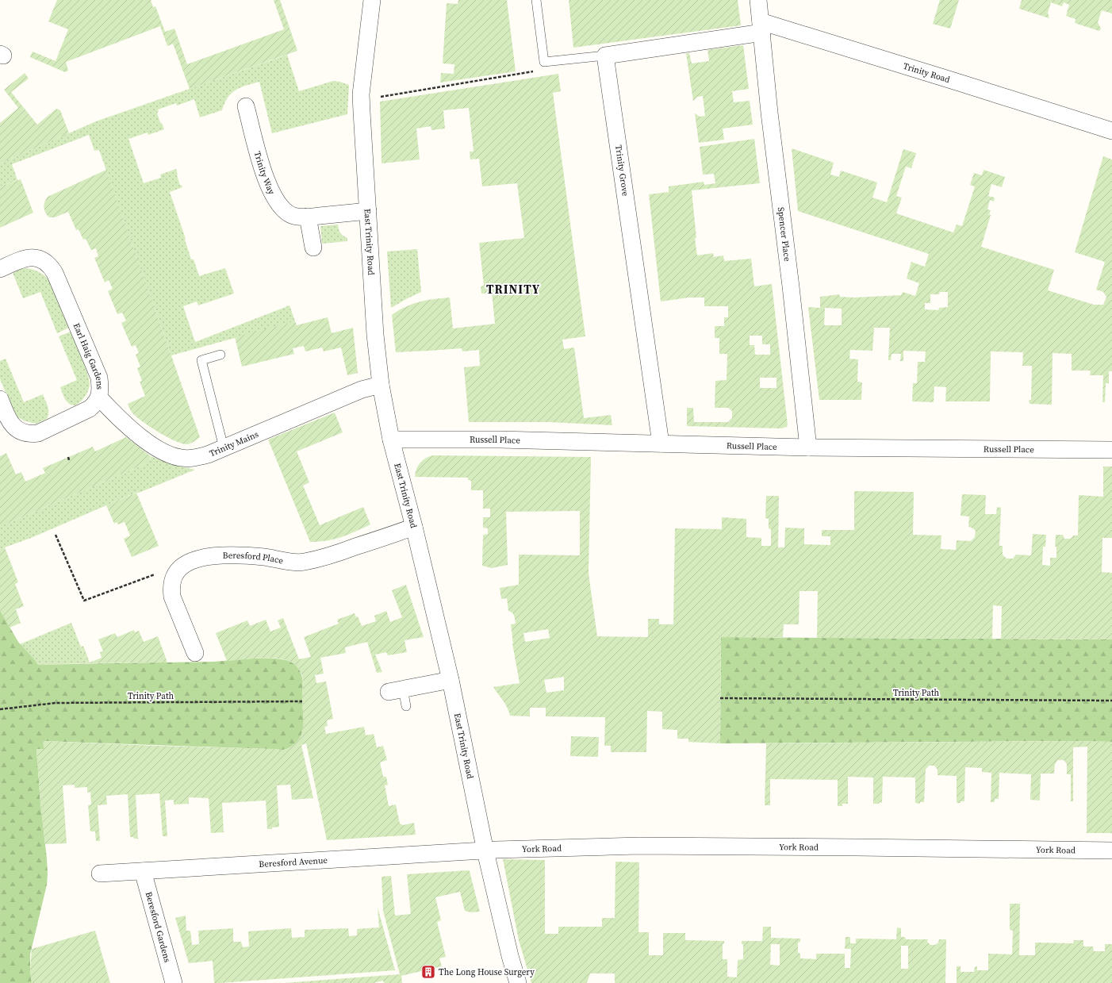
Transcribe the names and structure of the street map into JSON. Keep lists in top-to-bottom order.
{
  "streets": {
    "street": [
      "Trinity Road",
      "Trinity Grove",
      "Trinity Way",
      "Spencer Place",
      "East Trinity Road",
      "Earl Haig Gardens",
      "Russell Place",
      "Trinity Mains",
      "Beresford Place",
      "York Road",
      "Beresford Avenue",
      "Beresford Gardens"
    ],
    "path": ["Trinity Path"]
  },
  "crossings": [
    ["Trinity Road", "Spencer Place"],
    ["Trinity Grove", "Russell Place"],
    ["Trinity Way", "East Trinity Road"],
    ["Spencer Place", "Russell Place"],
    ["East Trinity Road", "Russell Place"],
    ["East Trinity Road", "Trinity Mains"],
    ["East Trinity Road", "Beresford Place"],
    ["East Trinity Road", "York Road"],
    ["East Trinity Road", "Beresford Avenue"],
    ["Earl Haig Gardens", "Trinity Mains"],
    ["York Road", "Beresford Avenue"],
    ["Beresford Avenue", "Beresford Gardens"]
  ],
  "districts": ["TRINITY"],
  "places": {
    "building": ["The Long House Surgery"]
  }
}
